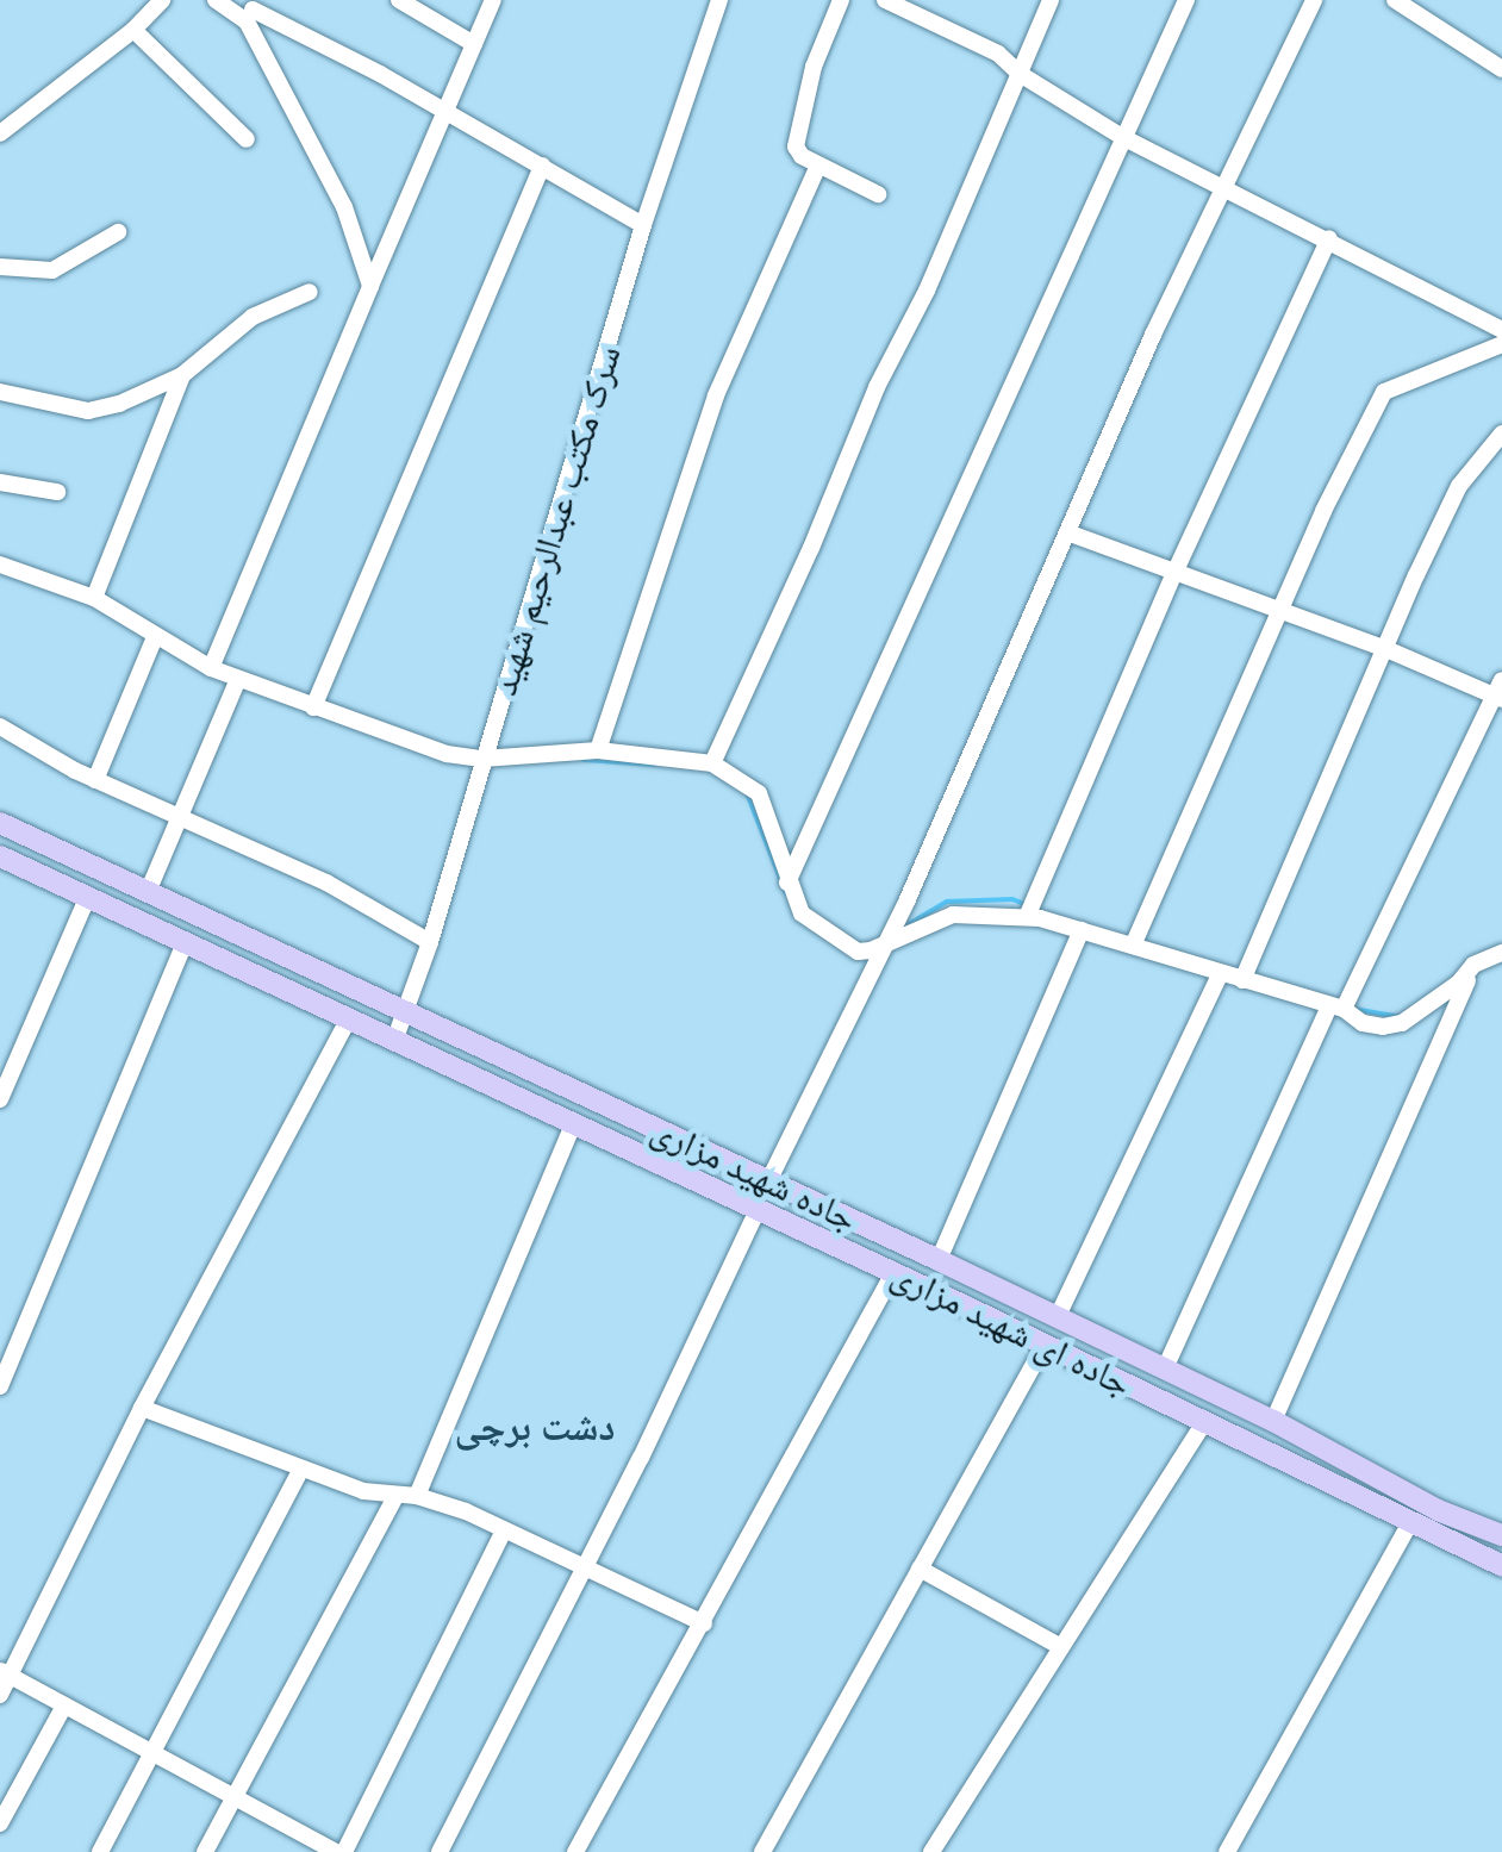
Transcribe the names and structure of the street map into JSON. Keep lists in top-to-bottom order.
{
  "streets": {
    "main road": ["جاده شهید مزاری", "جاده ای شهید مزاری"],
    "street": ["سرک مکتب عبدالرحیم شهید"]
  },
  "crossings": [
    ["سرک مکتب عبدالرحیم شهید", "جاده شهید مزاری"],
    ["سرک مکتب عبدالرحیم شهید", "جاده ای شهید مزاری"]
  ],
  "districts": ["دشت برچی"]
}
